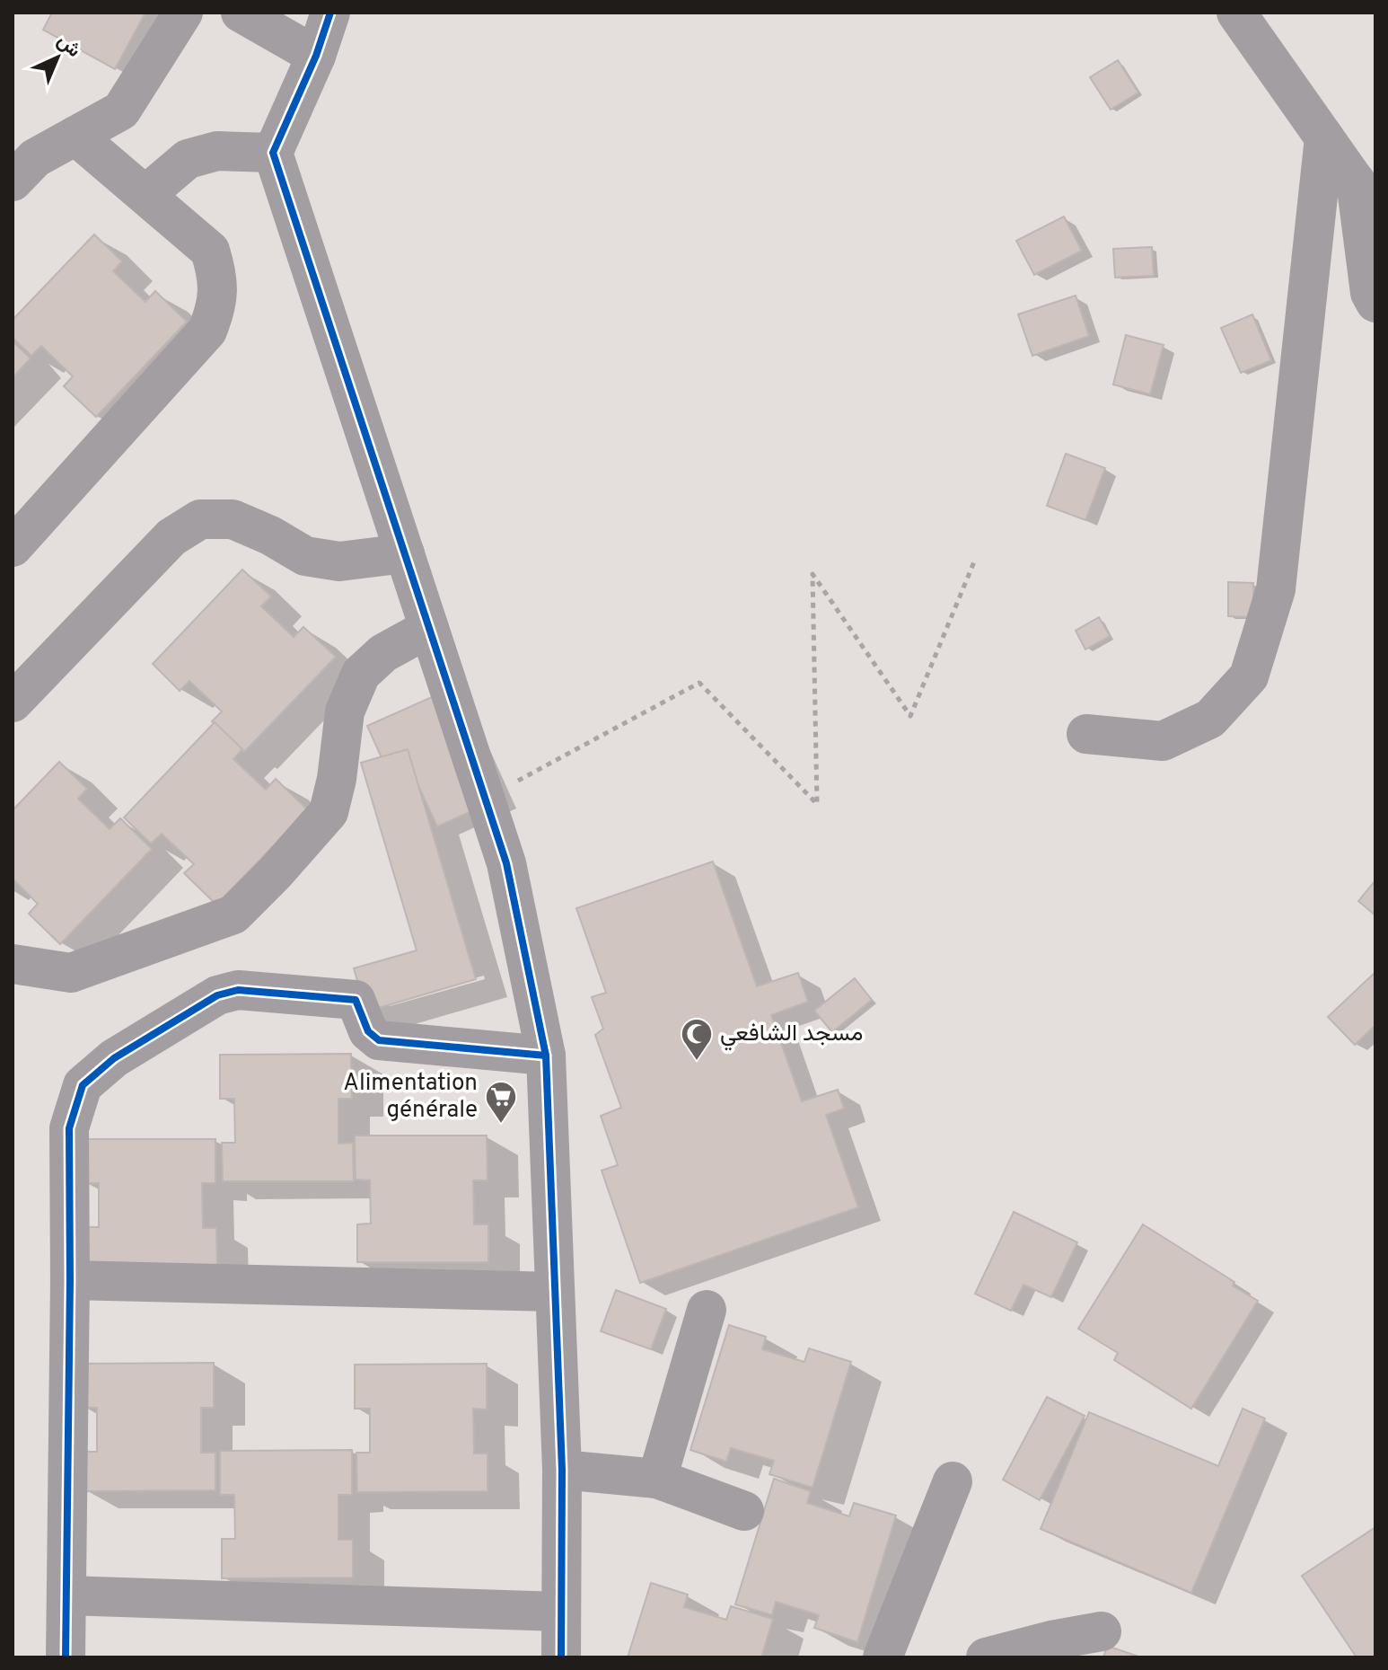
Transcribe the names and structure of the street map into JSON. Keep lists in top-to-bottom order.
{
  "places": {
    "mosque": ["مسجد الشافعي"],
    "supermarket": ["Alimentation générale"]
  },
  "north": "top right"
}
